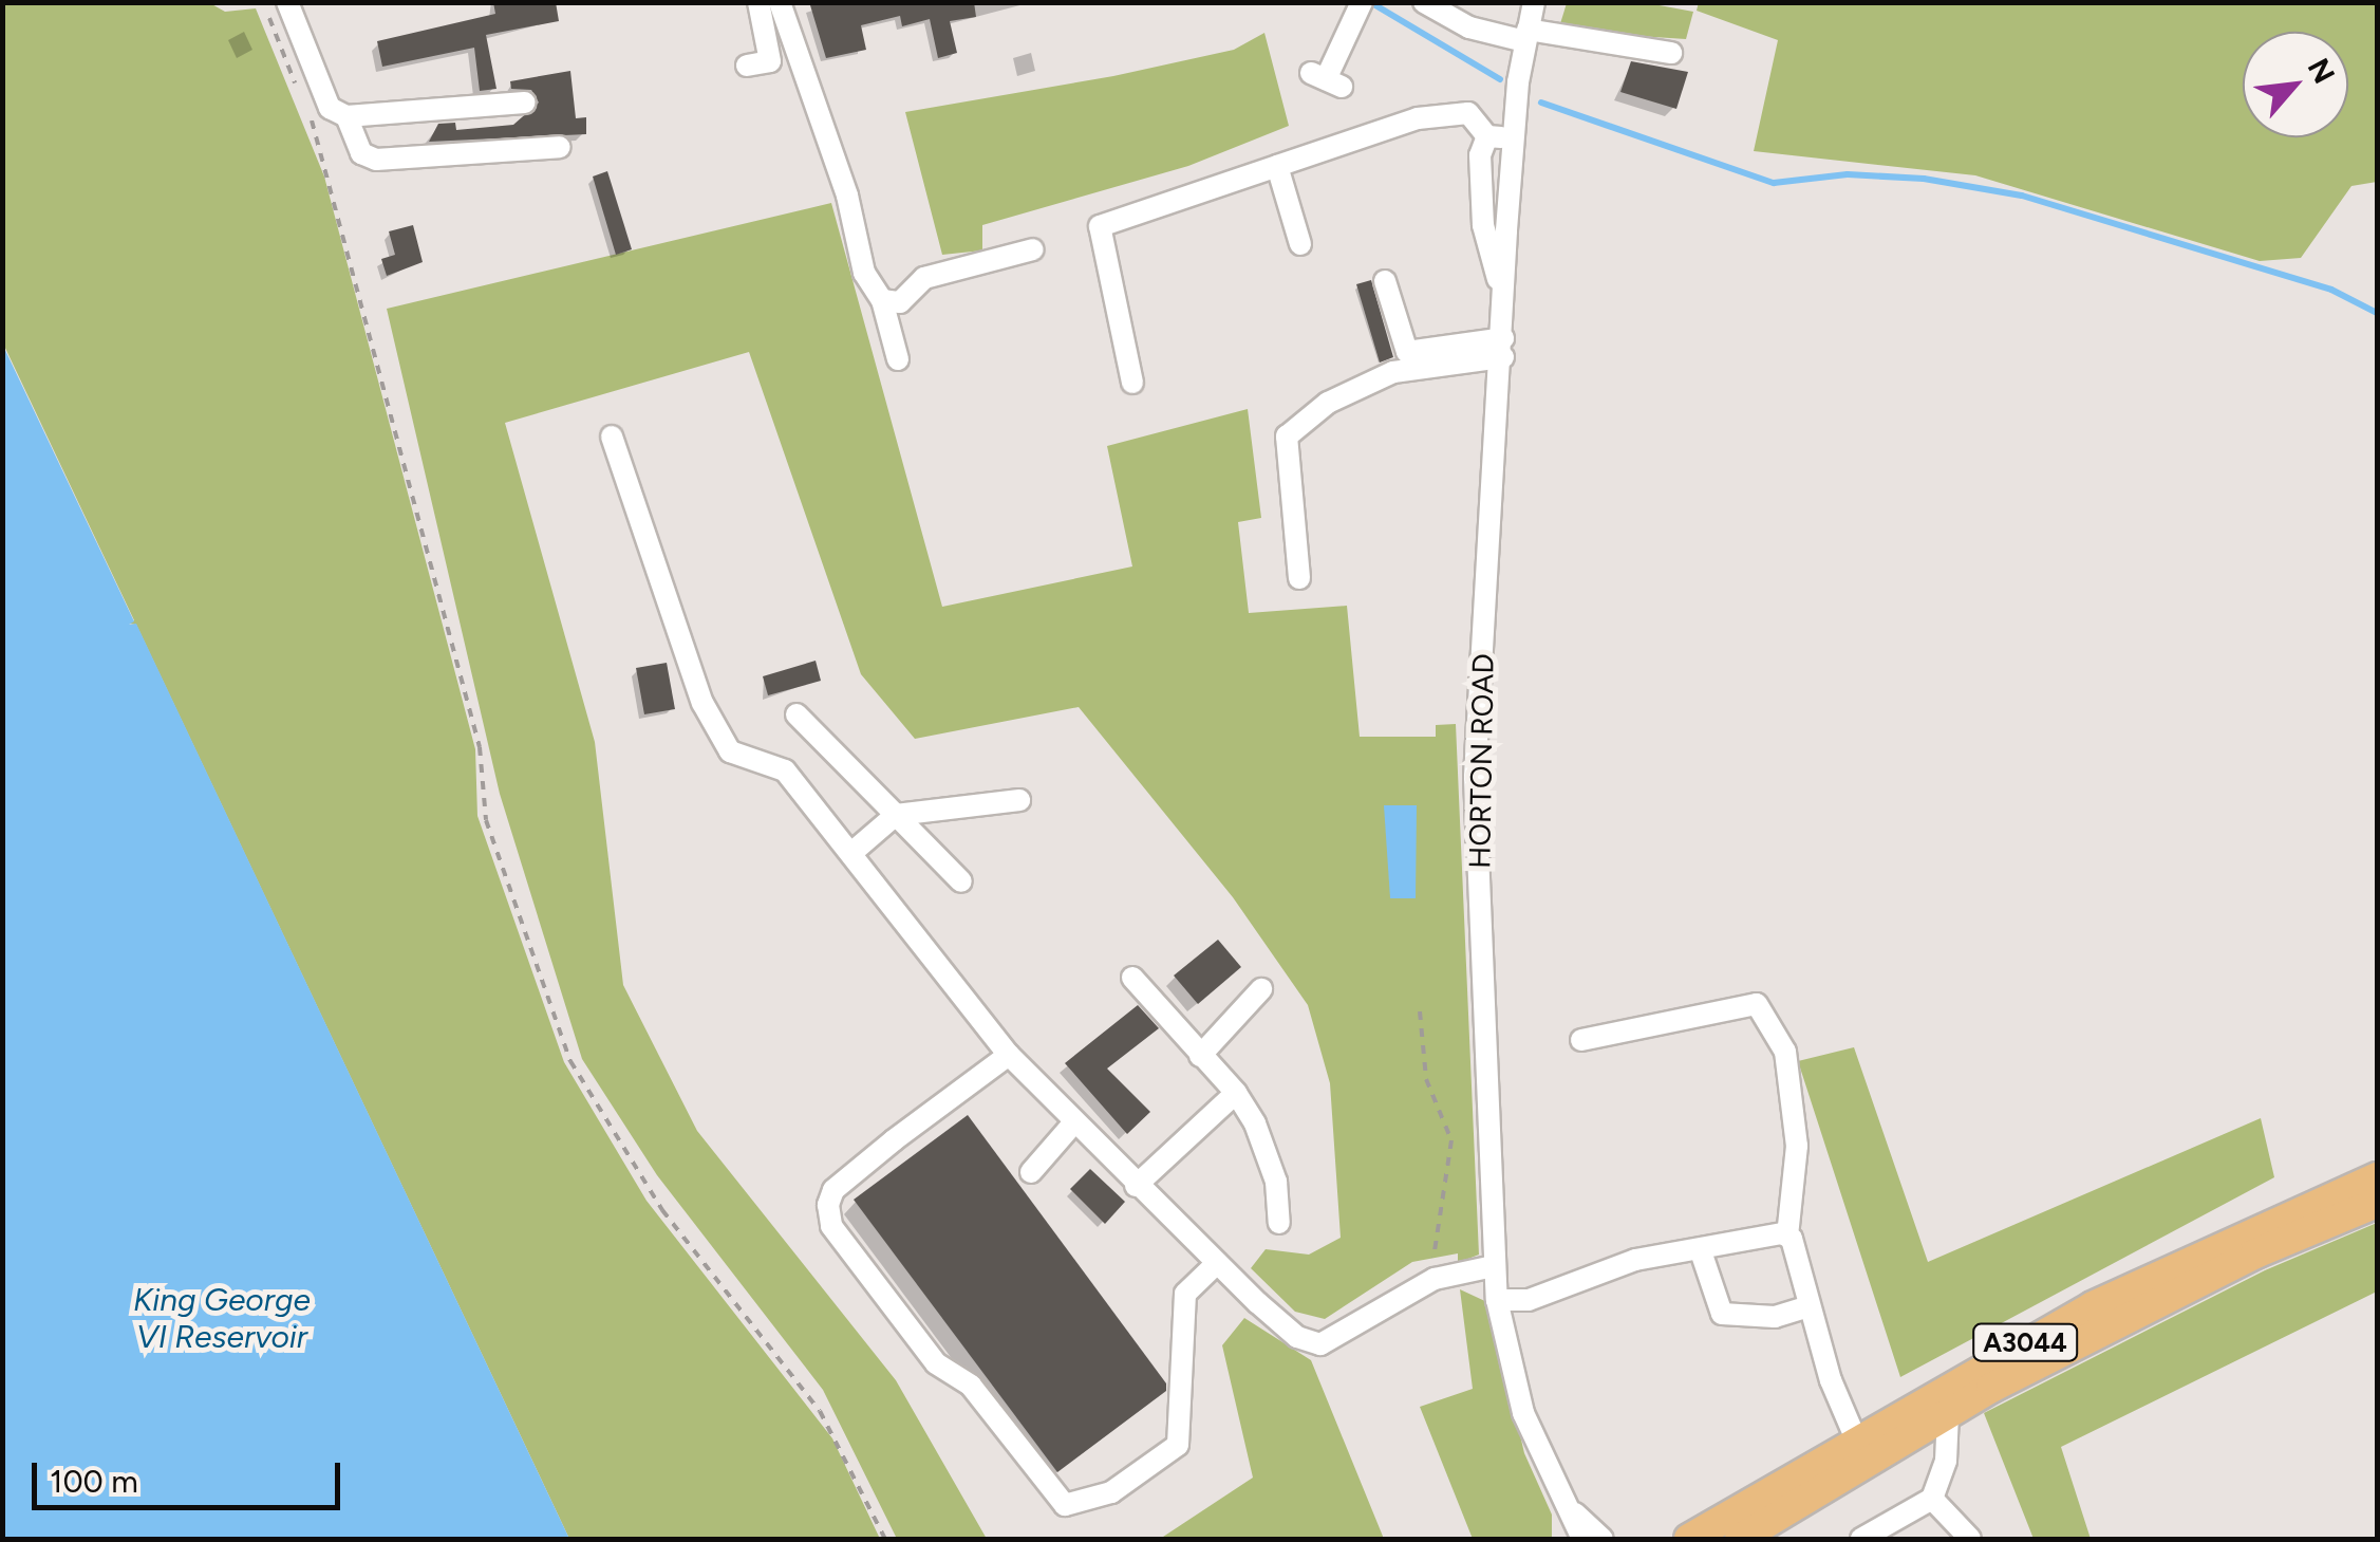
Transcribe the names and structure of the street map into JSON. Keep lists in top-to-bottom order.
{
  "streets": {
    "main road": ["A3044"],
    "street": ["HORTON ROAD"]
  },
  "water": ["King George VI Reservoir"],
  "scale_bar": "100 m",
  "north": "top right"
}
